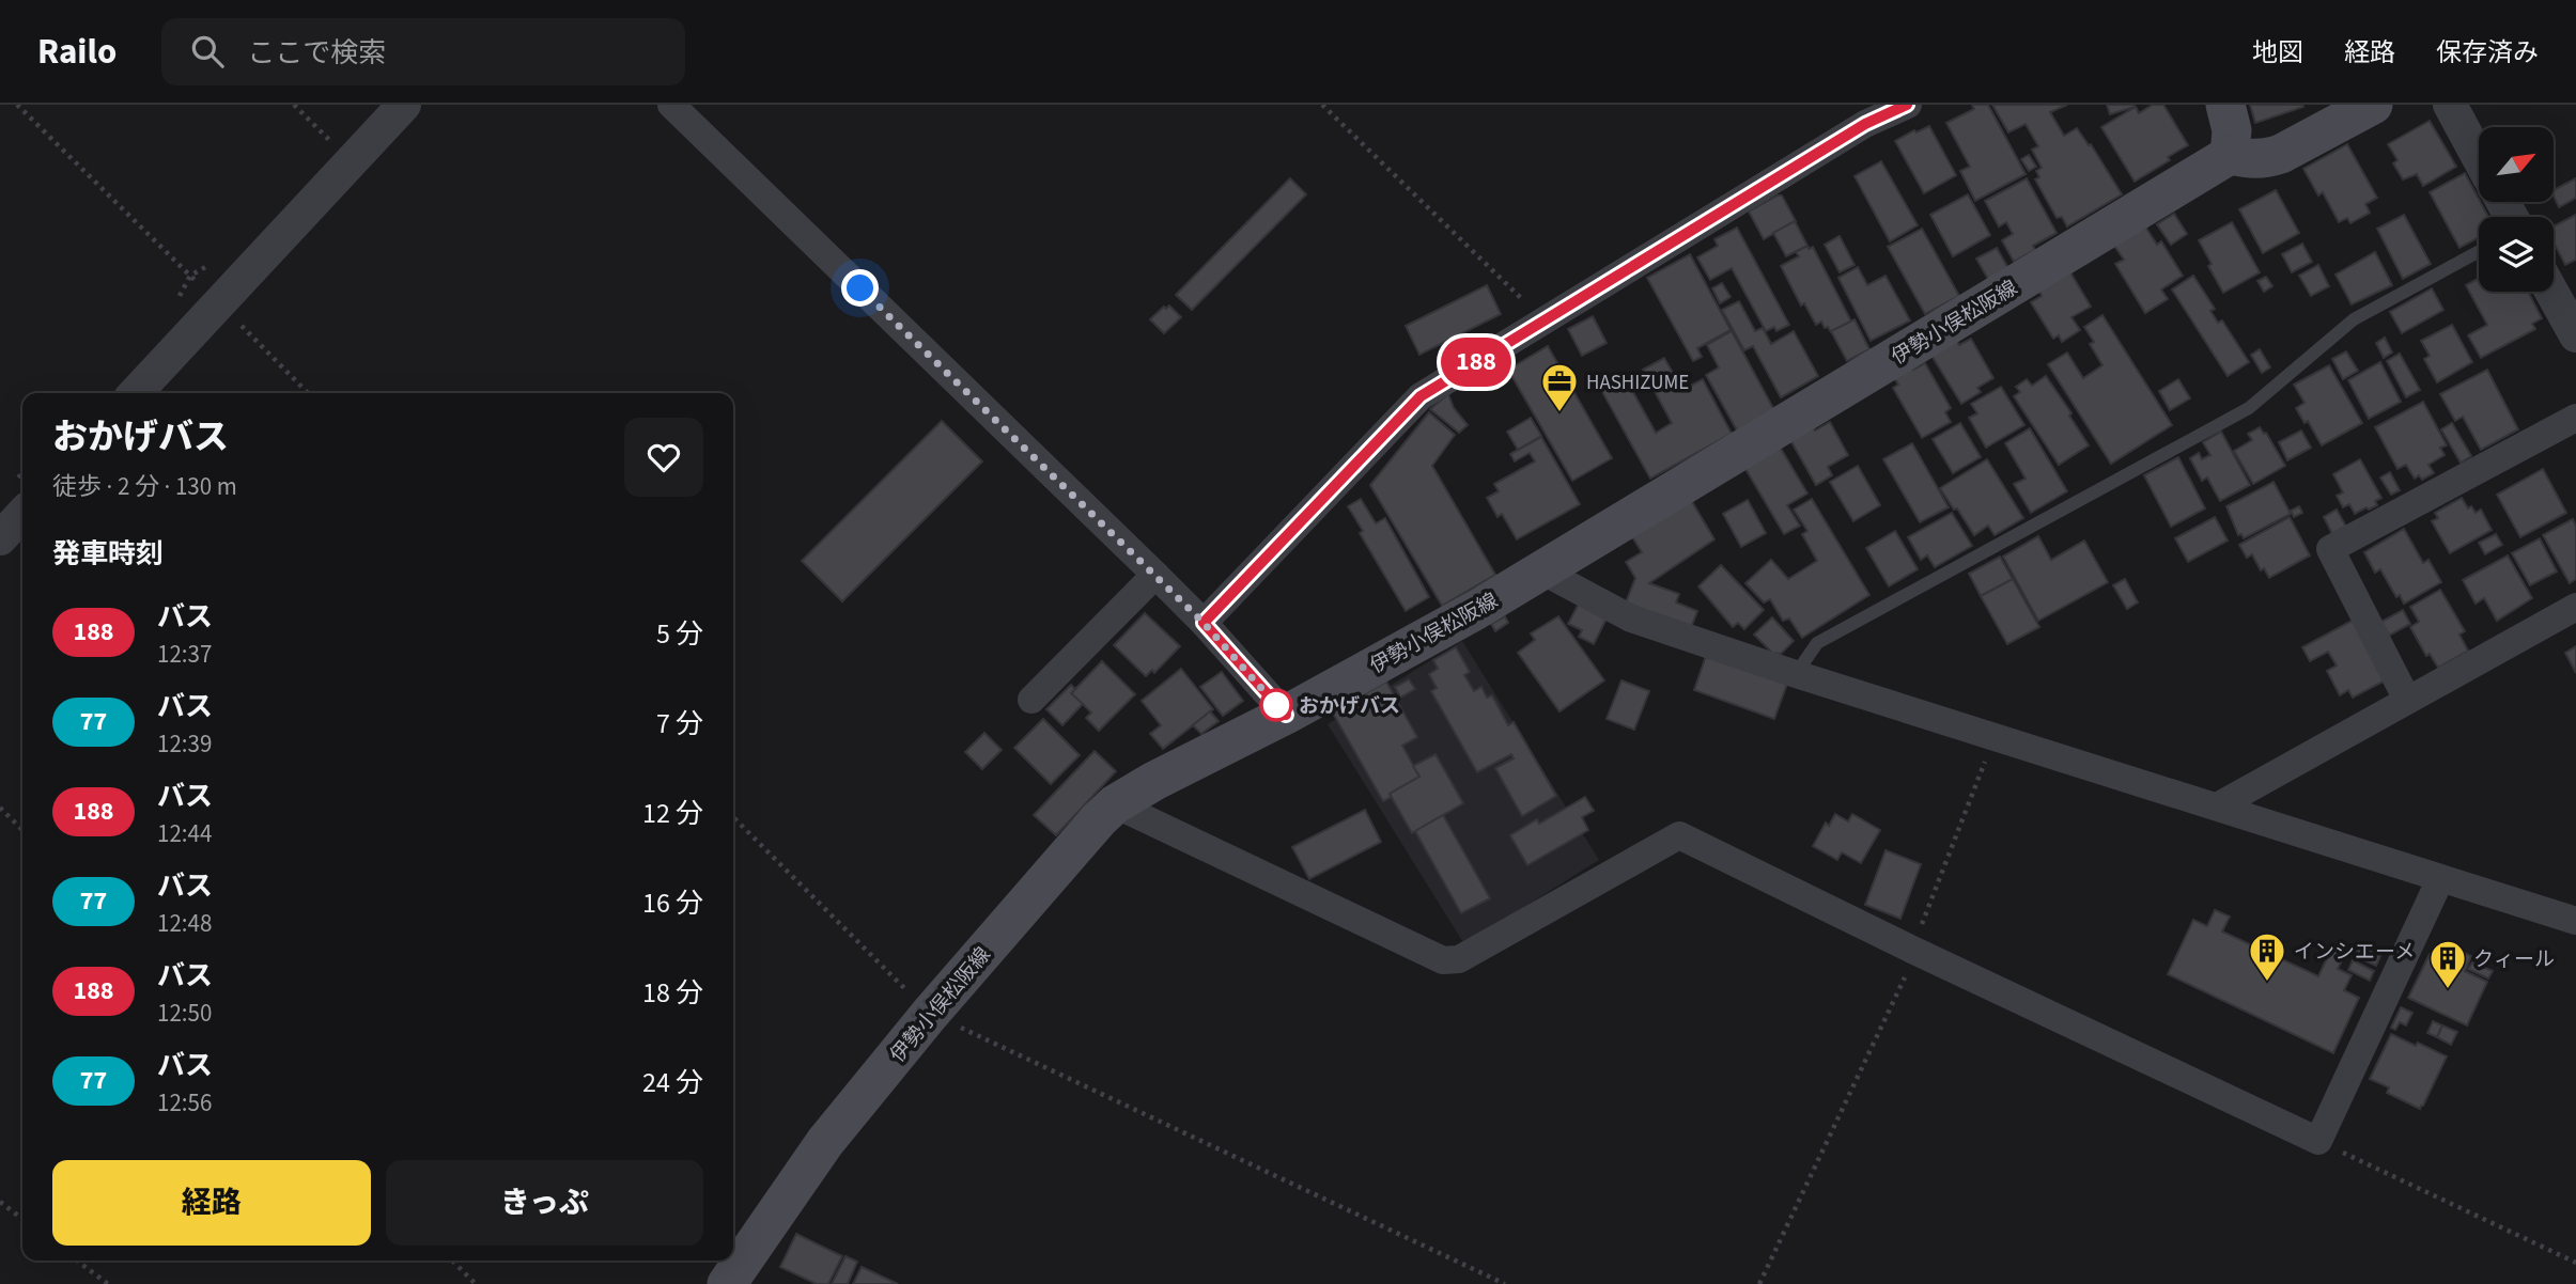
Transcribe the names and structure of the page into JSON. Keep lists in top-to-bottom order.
{
  "streets": {
    "main road": ["伊勢小俣松阪線"]
  },
  "places": {
    "office": ["HASHIZUME"],
    "other": ["おかげバス"],
    "building": ["インシエーメ", "クィール"]
  },
  "lines": ["bus line 188"],
  "north": "top right",
  "page": {
    "header": "Railo",
    "search": "ここで検索",
    "nav": ["地図", "経路", "保存済み"],
    "on_map": "188",
    "heading": [
      ["おかげバス", "徒歩 · 2 分 · 130 m"],
      "発車時刻"
    ],
    "list": [
      {
        "mark": "188",
        "name": "バス",
        "note": "12:37",
        "value": "5 分"
      },
      {
        "mark": "77",
        "name": "バス",
        "note": "12:39",
        "value": "7 分"
      },
      {
        "mark": "188",
        "name": "バス",
        "note": "12:44",
        "value": "12 分"
      },
      {
        "mark": "77",
        "name": "バス",
        "note": "12:48",
        "value": "16 分"
      },
      {
        "mark": "188",
        "name": "バス",
        "note": "12:50",
        "value": "18 分"
      },
      {
        "mark": "77",
        "name": "バス",
        "note": "12:56",
        "value": "24 分"
      }
    ],
    "buttons": ["経路", "きっぷ"]
  }
}
